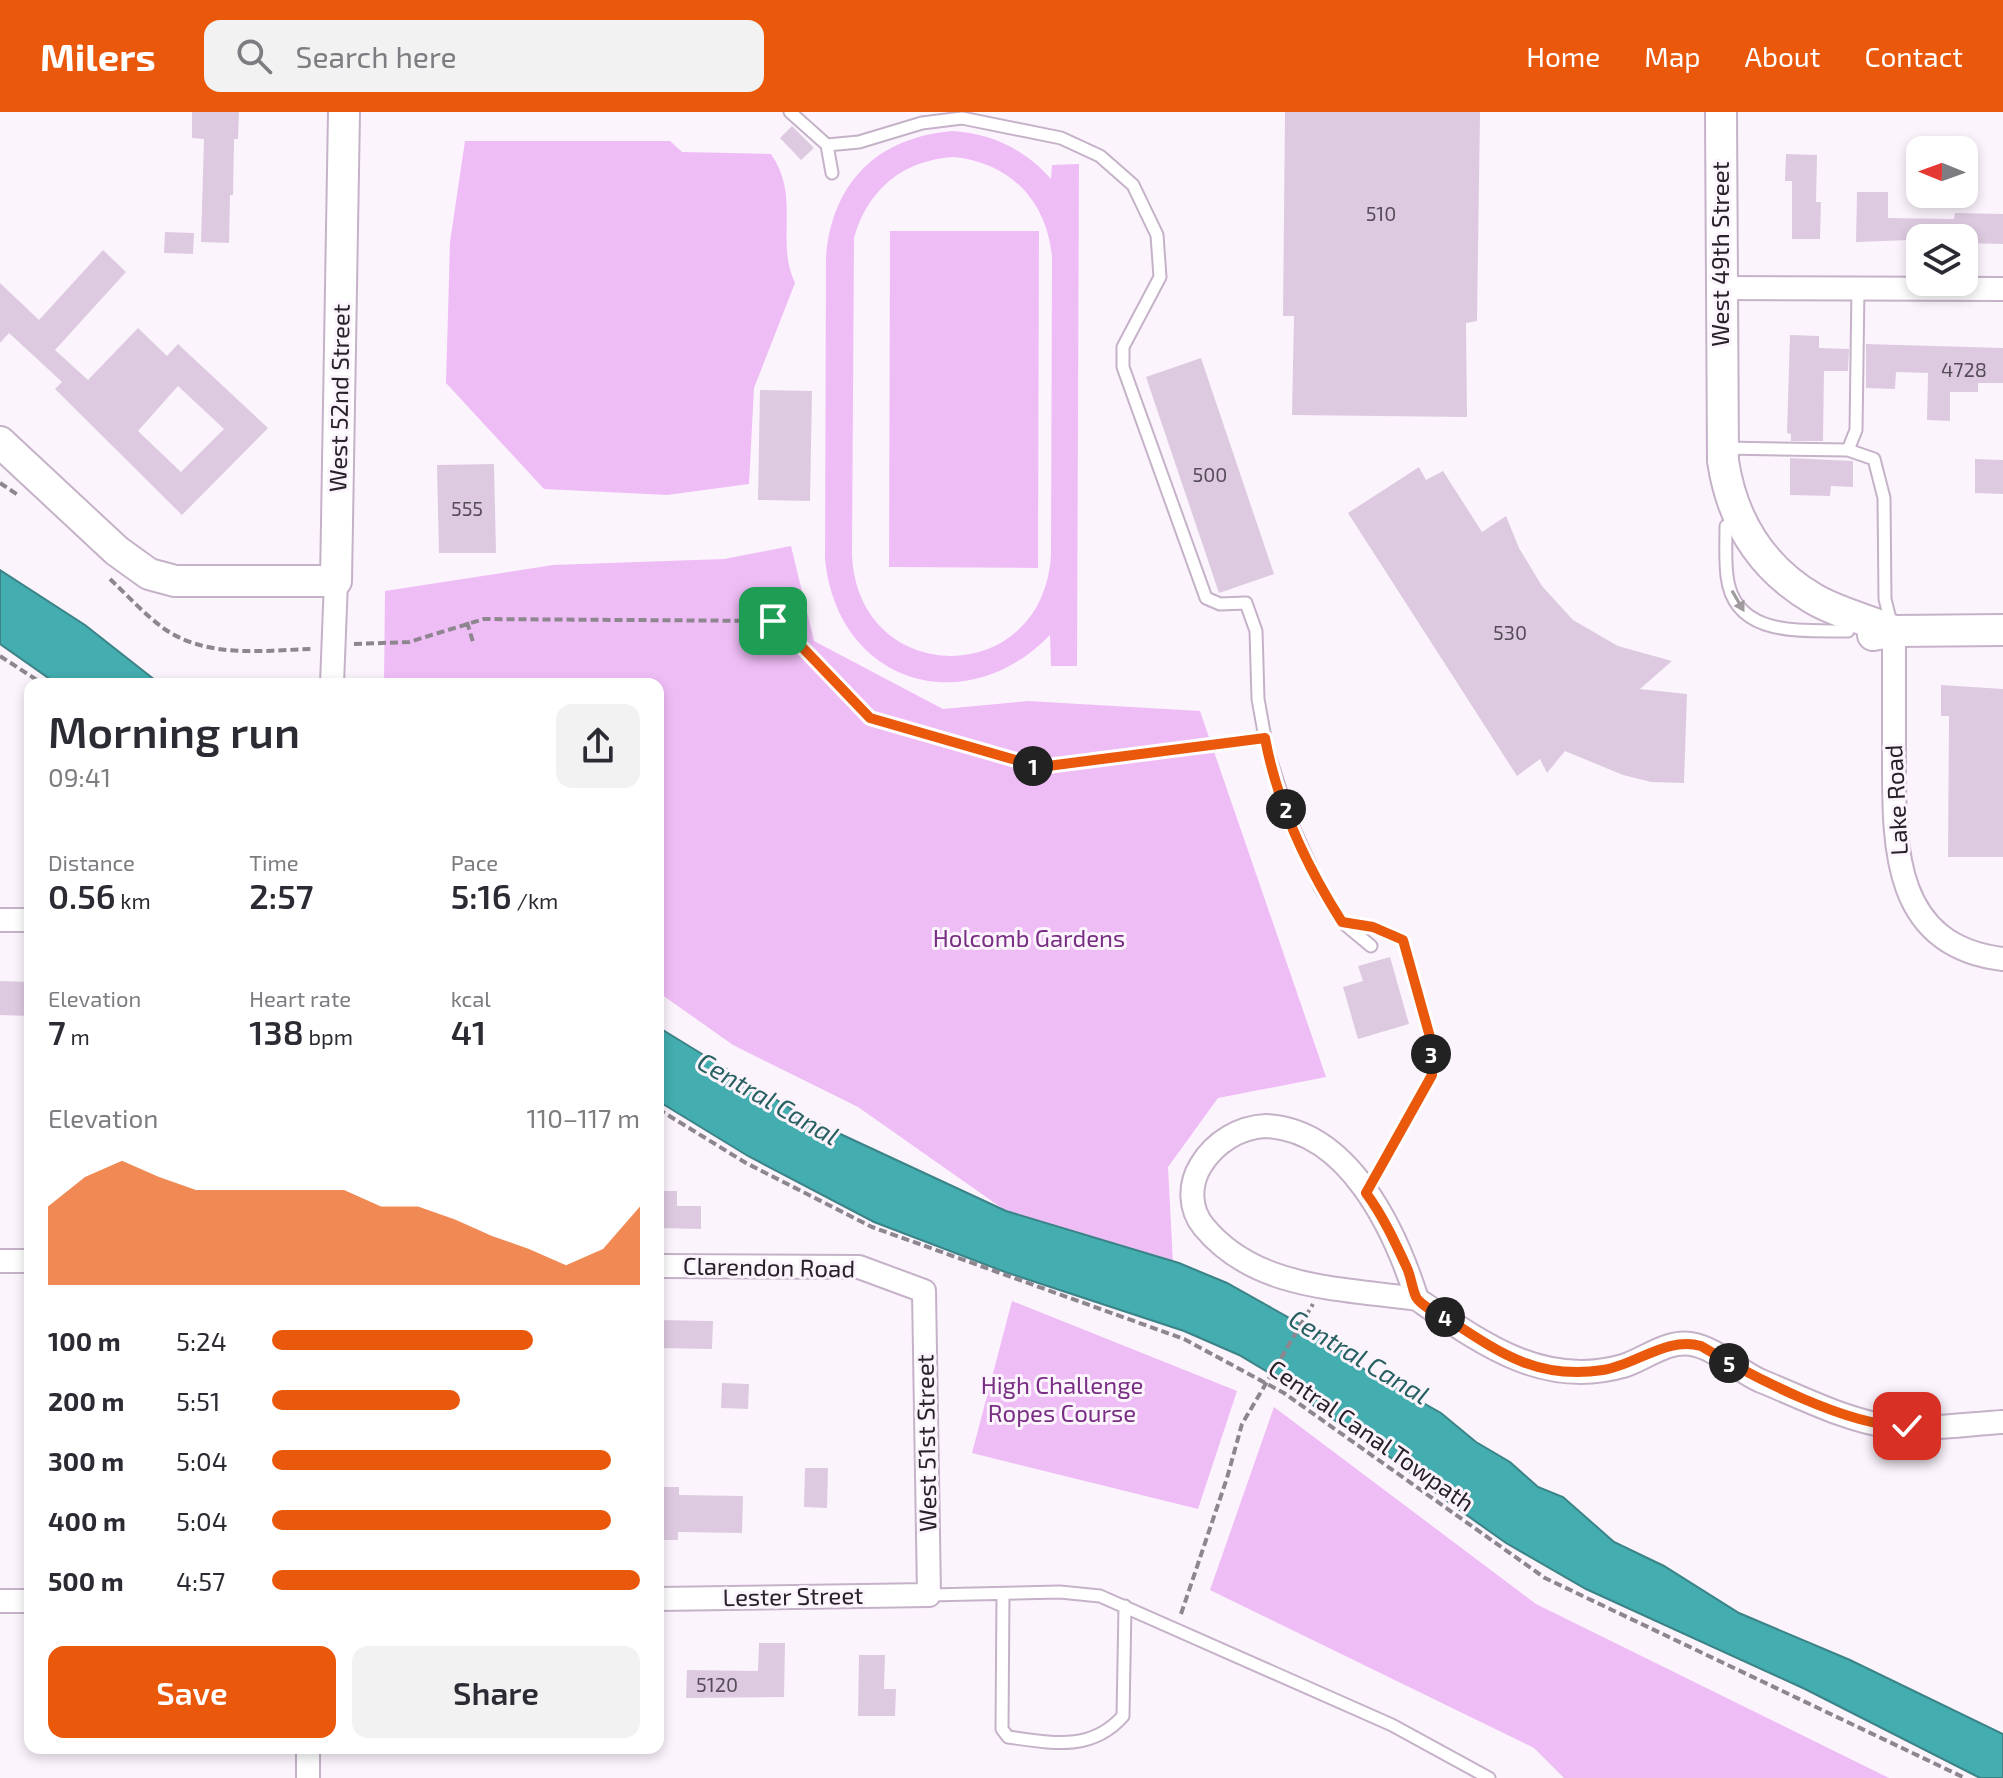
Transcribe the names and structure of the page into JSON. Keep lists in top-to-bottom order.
{
  "streets": {
    "street": [
      "West 49th Street",
      "West 52nd Street",
      "Lake Road",
      "Clarendon Road",
      "West 51st Street",
      "Lester Street"
    ],
    "path": ["Central Canal Towpath"]
  },
  "crossings": [
    ["Clarendon Road", "West 51st Street"],
    ["West 51st Street", "Lester Street"]
  ],
  "water": ["Central Canal"],
  "parks": ["Holcomb Gardens", "High Challenge Ropes Course"],
  "house_numbers": [
    "510",
    "4728",
    "500",
    "555",
    "530",
    "5120"
  ],
  "north": "left",
  "page": {
    "header": "Milers",
    "search": "Search here",
    "nav": [
      "Home",
      "Map",
      "About",
      "Contact"
    ],
    "heading": ["Morning run", "09:41"],
    "pins": [
      "1",
      "2",
      "3",
      "4",
      "5"
    ],
    "stats": [
      ["Distance", "0.56 km"],
      ["Time", "2:57"],
      ["Pace", "5:16 /km"],
      ["Elevation", "7 m"],
      ["Heart rate", "138 bpm"],
      ["kcal", "41"]
    ],
    "chart": ["Elevation", "110–117 m"],
    "list": [
      {
        "name": "100 m",
        "note": "5:24"
      },
      {
        "name": "200 m",
        "note": "5:51"
      },
      {
        "name": "300 m",
        "note": "5:04"
      },
      {
        "name": "400 m",
        "note": "5:04"
      },
      {
        "name": "500 m",
        "note": "4:57"
      }
    ],
    "buttons": ["Save", "Share"]
  }
}
